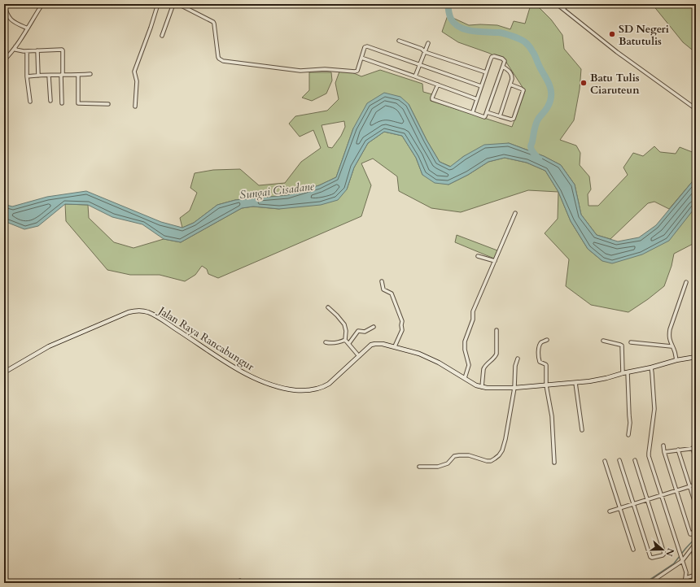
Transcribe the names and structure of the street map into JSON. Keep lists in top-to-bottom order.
{
  "streets": {
    "main road": ["Jalan Raya Rancabungur"]
  },
  "water": ["Sungai Cisadane"],
  "places": ["SD Negeri Batutulis", "Batu Tulis Ciaruteun"],
  "north": "right"
}
